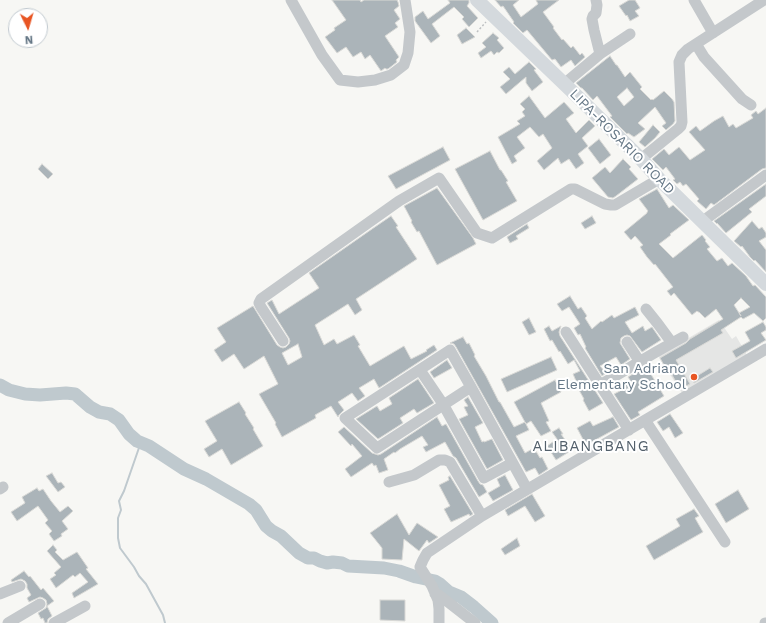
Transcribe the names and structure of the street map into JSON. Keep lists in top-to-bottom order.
{
  "streets": {
    "main road": ["LIPA-ROSARIO ROAD"]
  },
  "districts": ["ALIBANGBANG"],
  "places": ["San Adriano Elementary School"],
  "north": "bottom"
}
